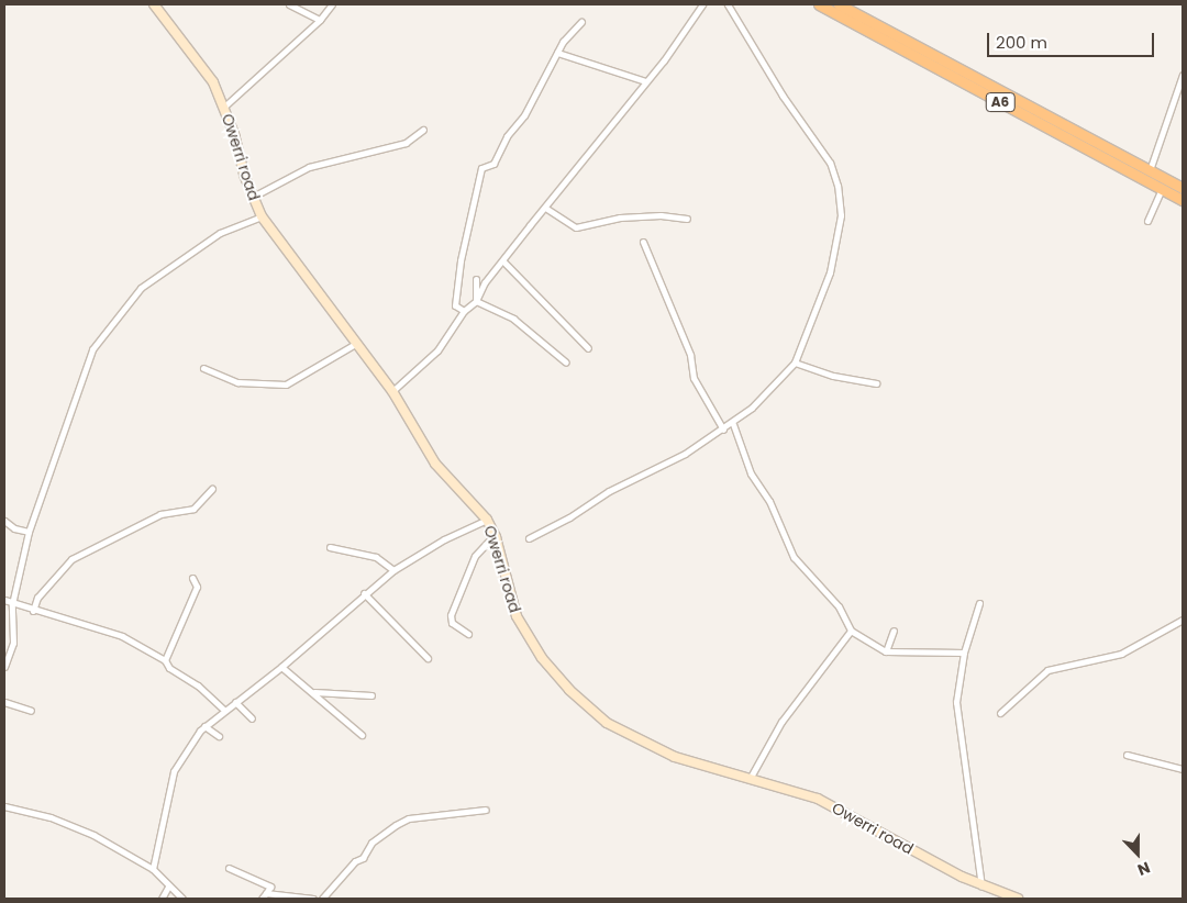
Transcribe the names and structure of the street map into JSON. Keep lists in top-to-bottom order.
{
  "streets": {
    "highway": ["A6"],
    "main road": ["Owerri road"]
  },
  "scale_bar": "200 m",
  "north": "bottom"
}
